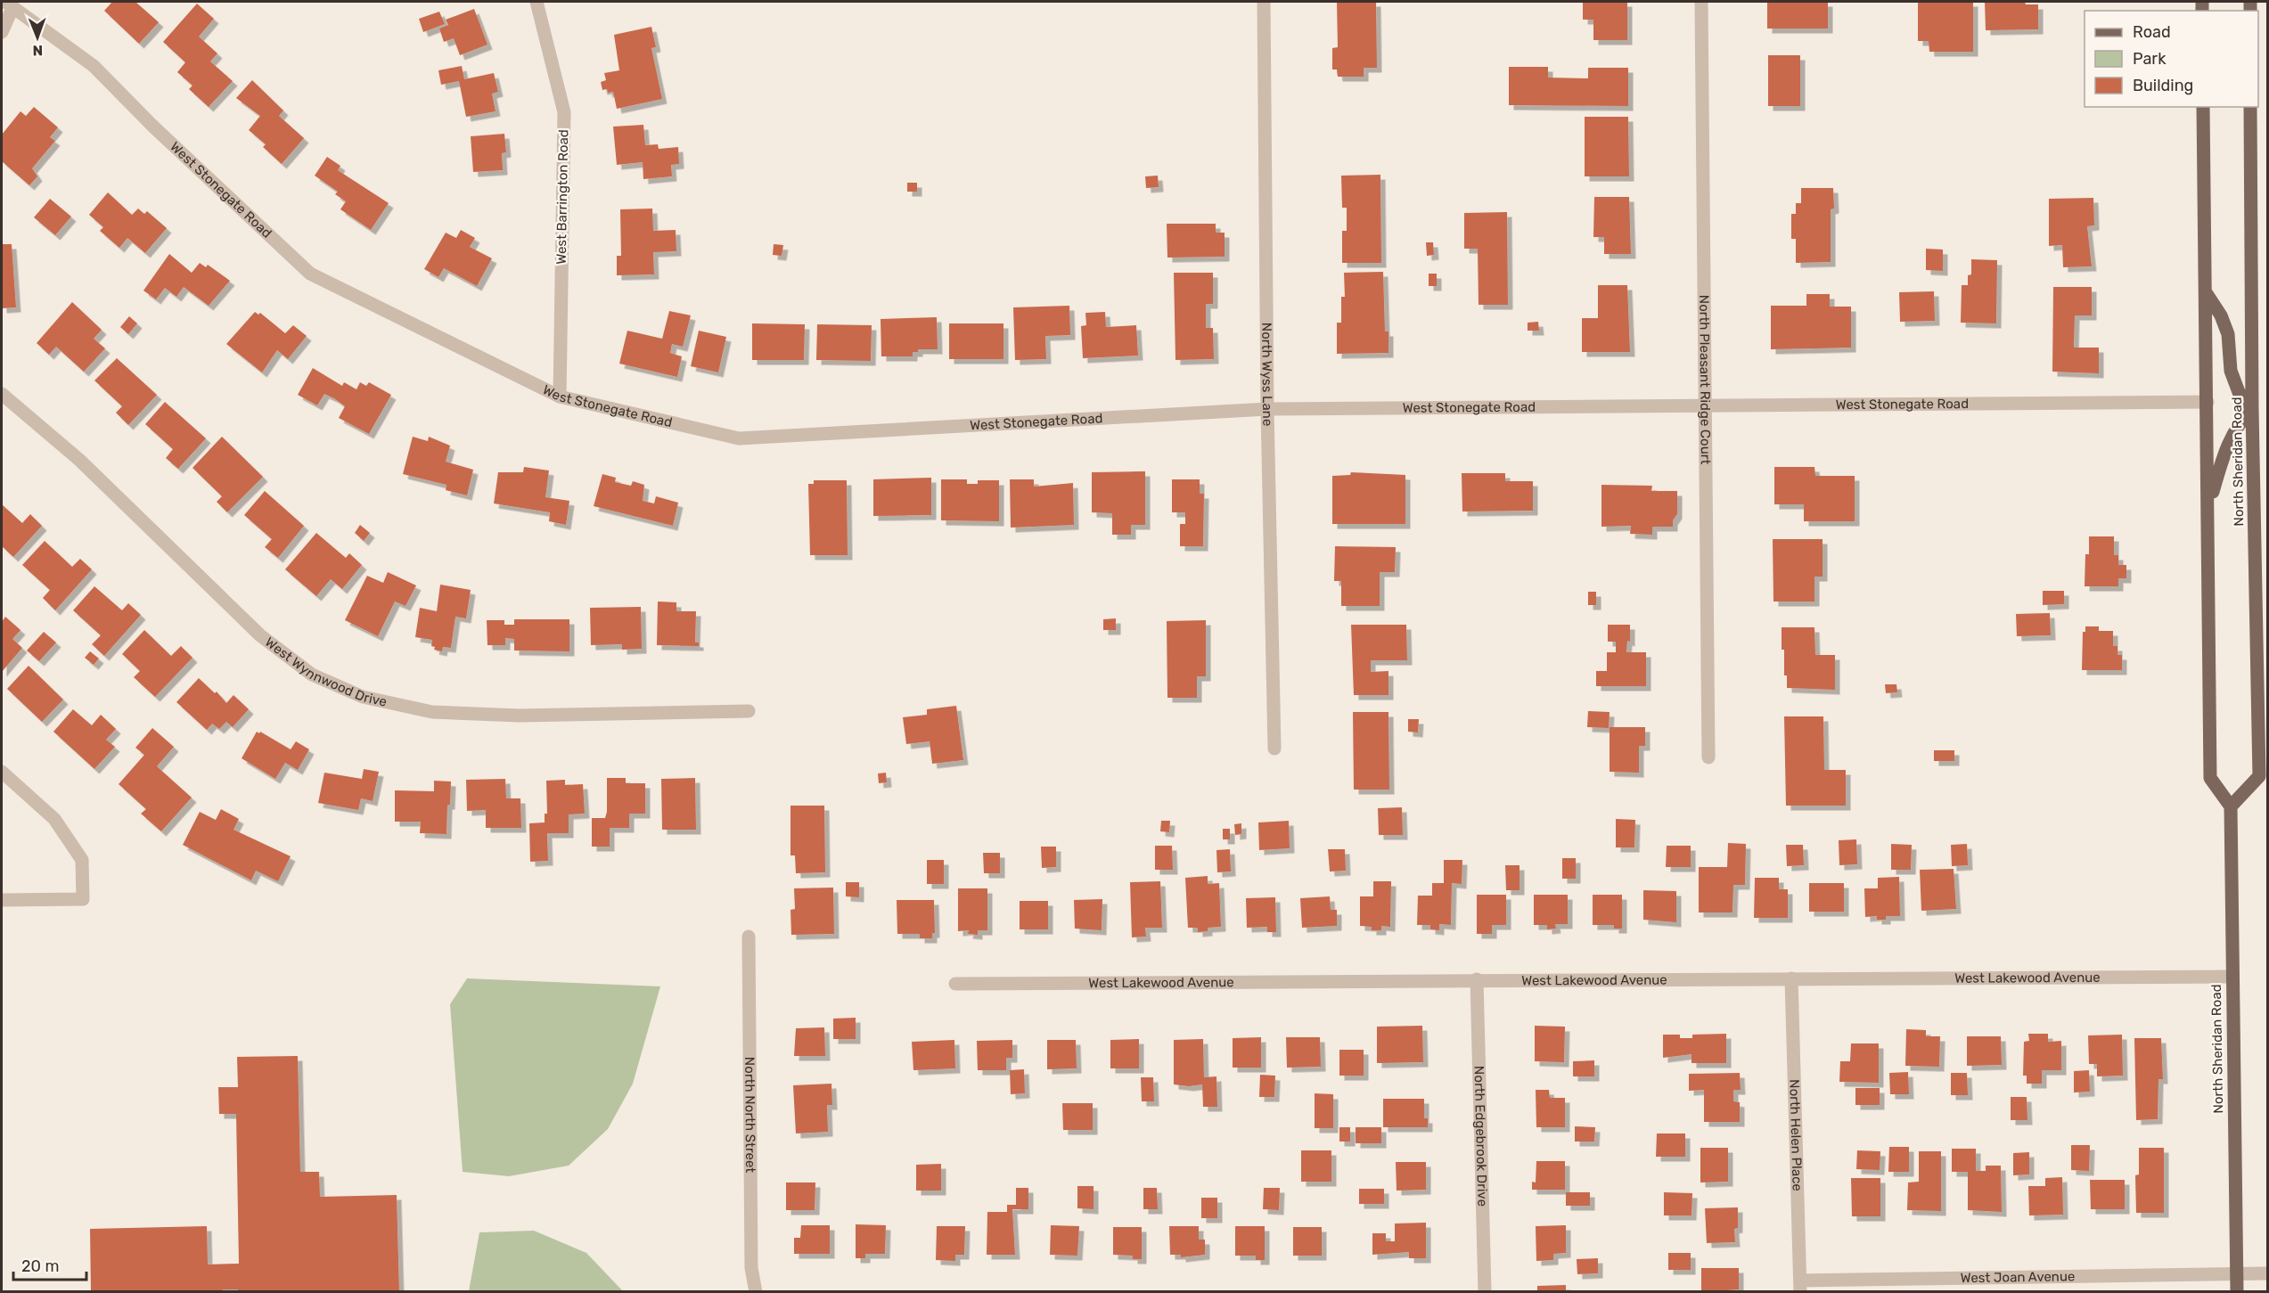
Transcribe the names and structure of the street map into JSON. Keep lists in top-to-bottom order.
{
  "streets": {
    "main road": ["North Sheridan Road"],
    "street": [
      "West Stonegate Road",
      "West Barrington Road",
      "North Wyss Lane",
      "North Pleasant Ridge Court",
      "West Wynnwood Drive",
      "West Lakewood Avenue",
      "North North Street",
      "North Edgebrook Drive",
      "North Helen Place",
      "West Joan Avenue"
    ]
  },
  "crossings": [
    ["West Stonegate Road", "West Barrington Road"],
    ["West Stonegate Road", "North Wyss Lane"],
    ["West Stonegate Road", "North Pleasant Ridge Court"],
    ["North Sheridan Road", "West Lakewood Avenue"],
    ["North Sheridan Road", "West Joan Avenue"],
    ["West Lakewood Avenue", "North Edgebrook Drive"],
    ["West Lakewood Avenue", "North Helen Place"],
    ["North Helen Place", "West Joan Avenue"]
  ],
  "legend": ["Road", "Park", "Building"],
  "scale_bar": "20 m",
  "north": "bottom"
}
